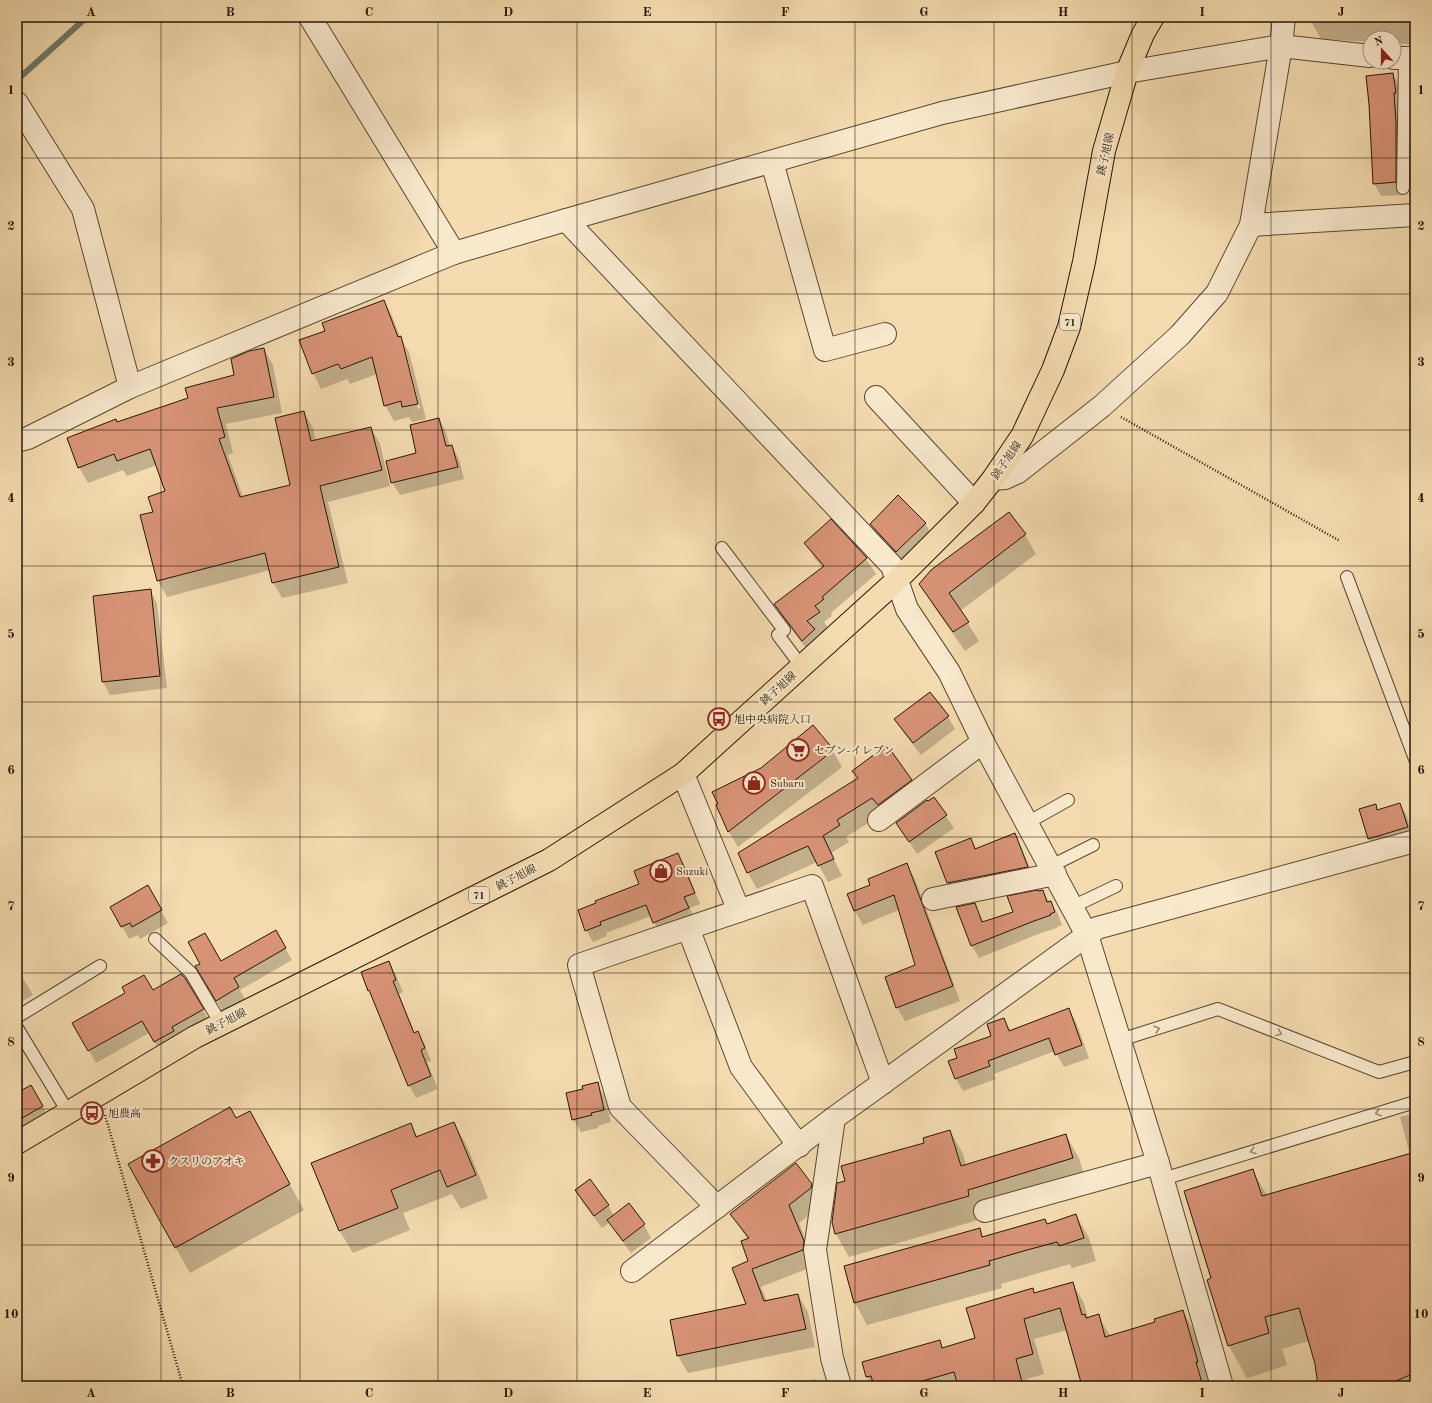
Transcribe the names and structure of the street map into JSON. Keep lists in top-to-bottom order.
{
  "streets": {
    "main road": ["銚子旭線", "71"]
  },
  "places": {
    "bus stop": ["旭中央病院入口", "旭農高"],
    "supermarket": ["セブン-イレブン"],
    "shop": ["Subaru", "Suzuki"],
    "pharmacy": ["クスリのアオキ"]
  },
  "north": "top",
  "grid": {
    "columns": [
      "A",
      "B",
      "C",
      "D",
      "E",
      "F",
      "G",
      "H",
      "I",
      "J"
    ],
    "rows": [
      "1",
      "2",
      "3",
      "4",
      "5",
      "6",
      "7",
      "8",
      "9",
      "10"
    ]
  }
}
